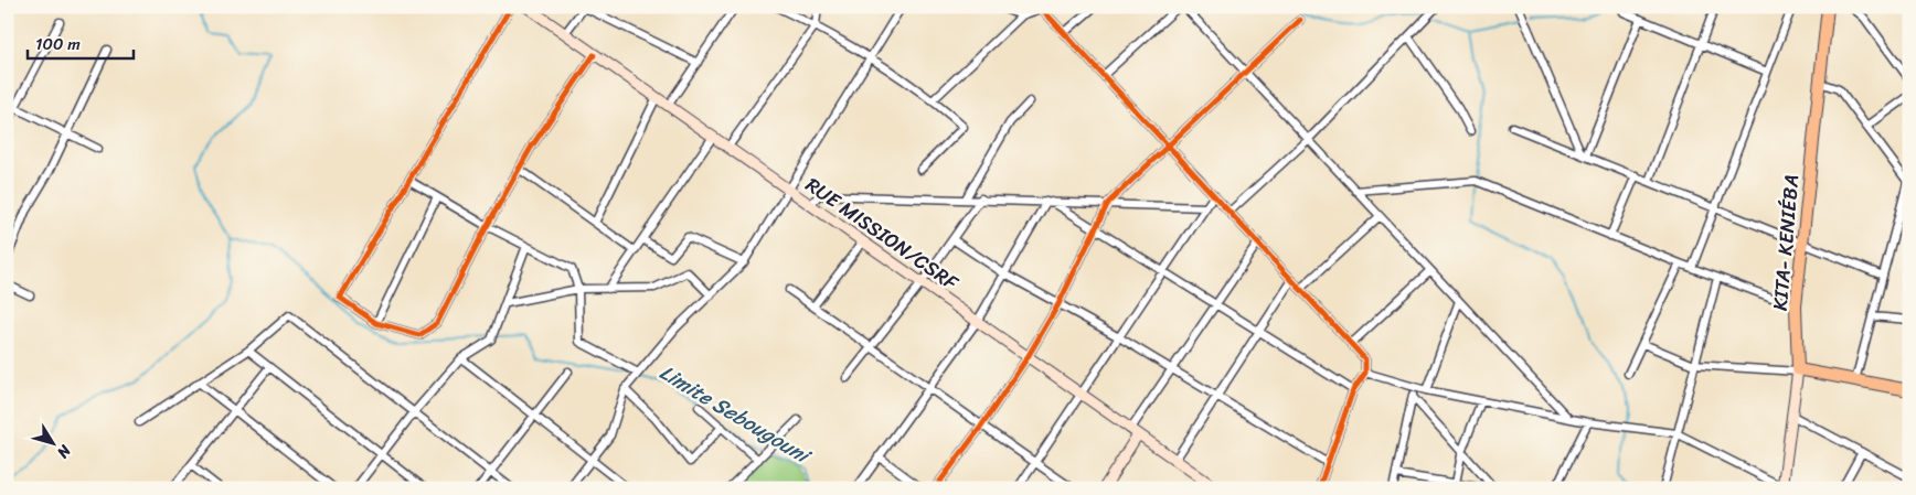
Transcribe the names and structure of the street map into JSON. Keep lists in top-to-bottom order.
{
  "streets": {
    "main road": ["RUE MISSION/CSRF", "KITA- KENIÉBA"]
  },
  "water": ["Limite Sebougouni"],
  "scale_bar": "100 m",
  "north": "bottom right"
}
